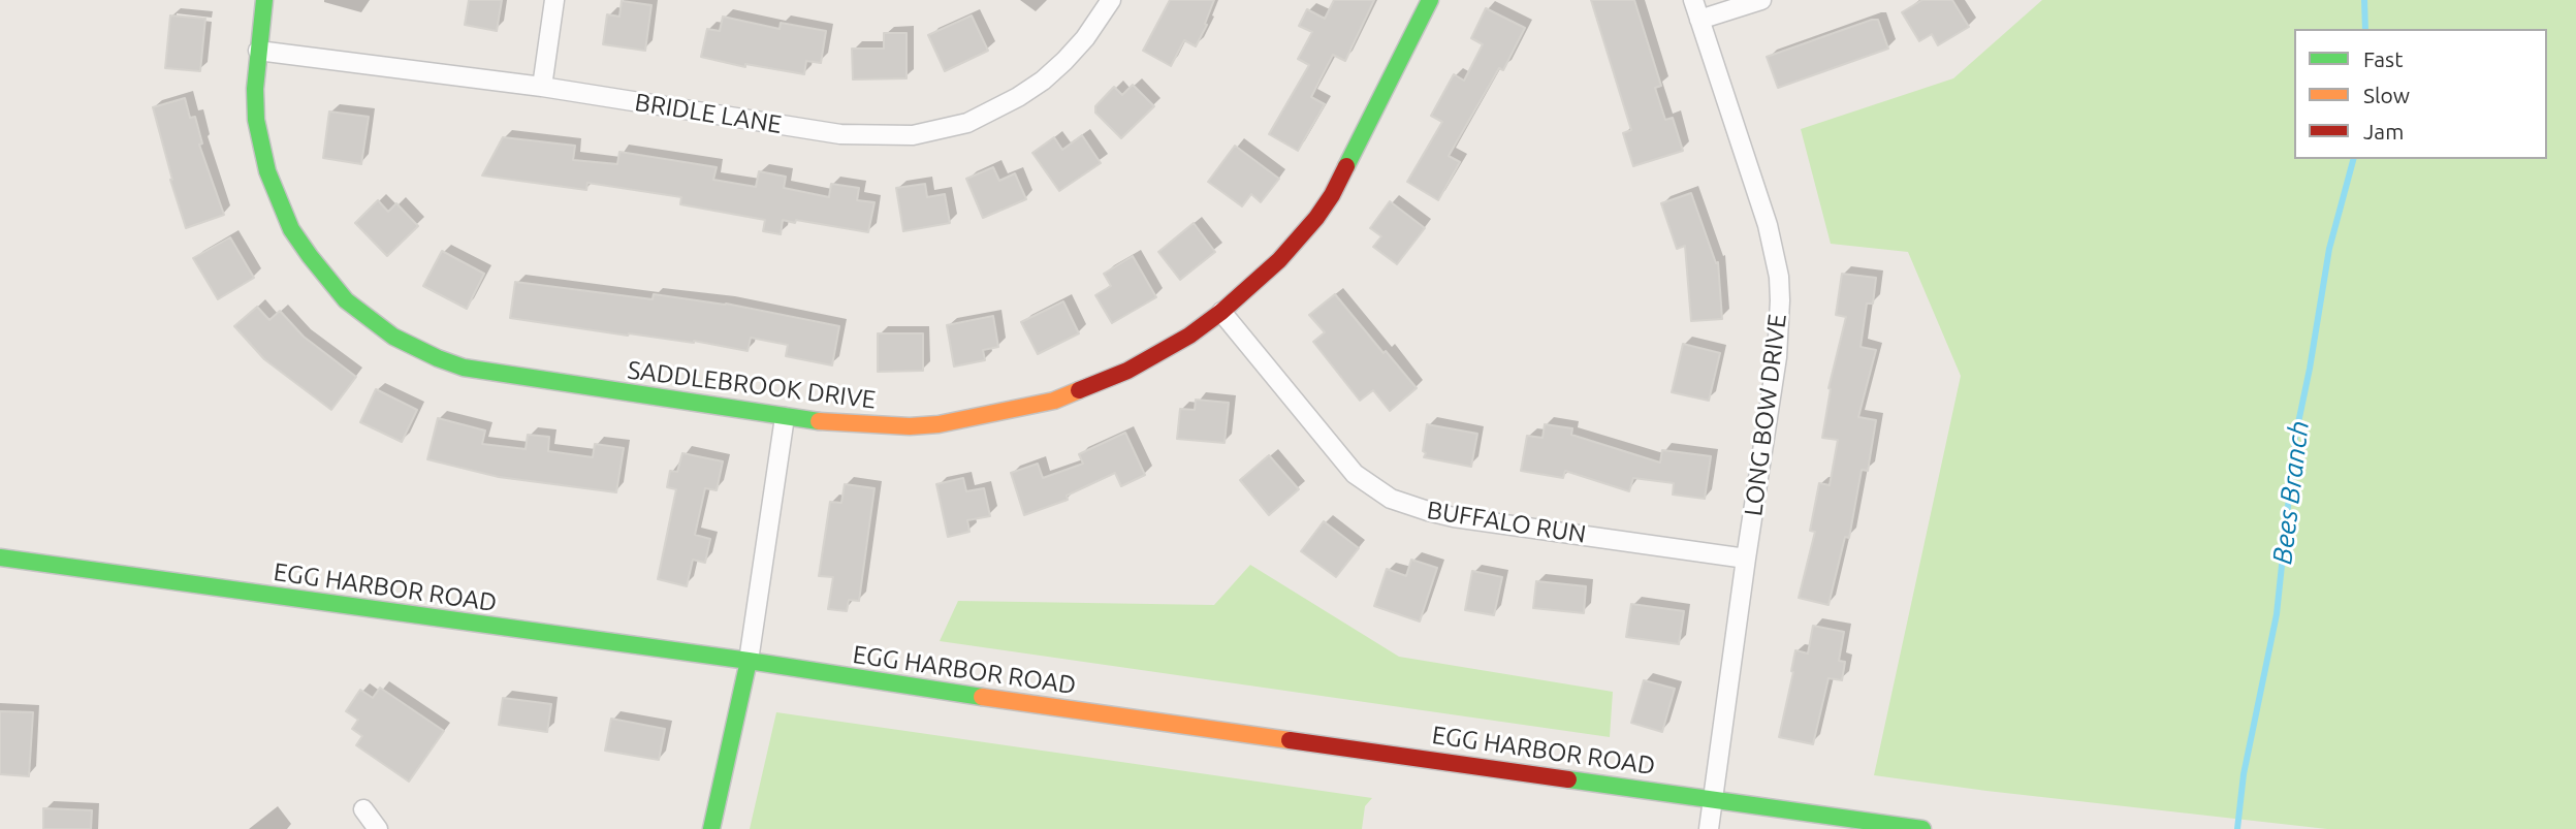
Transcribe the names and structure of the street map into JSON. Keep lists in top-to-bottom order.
{
  "streets": {
    "main road": ["SADDLEBROOK DRIVE", "EGG HARBOR ROAD"],
    "street": ["BRIDLE LANE", "LONG BOW DRIVE", "BUFFALO RUN"]
  },
  "crossings": [
    ["BRIDLE LANE", "SADDLEBROOK DRIVE"],
    ["SADDLEBROOK DRIVE", "BUFFALO RUN"],
    ["LONG BOW DRIVE", "BUFFALO RUN"],
    ["LONG BOW DRIVE", "EGG HARBOR ROAD"]
  ],
  "water": ["Bees Branch"],
  "legend": ["Fast", "Slow", "Jam"]
}
